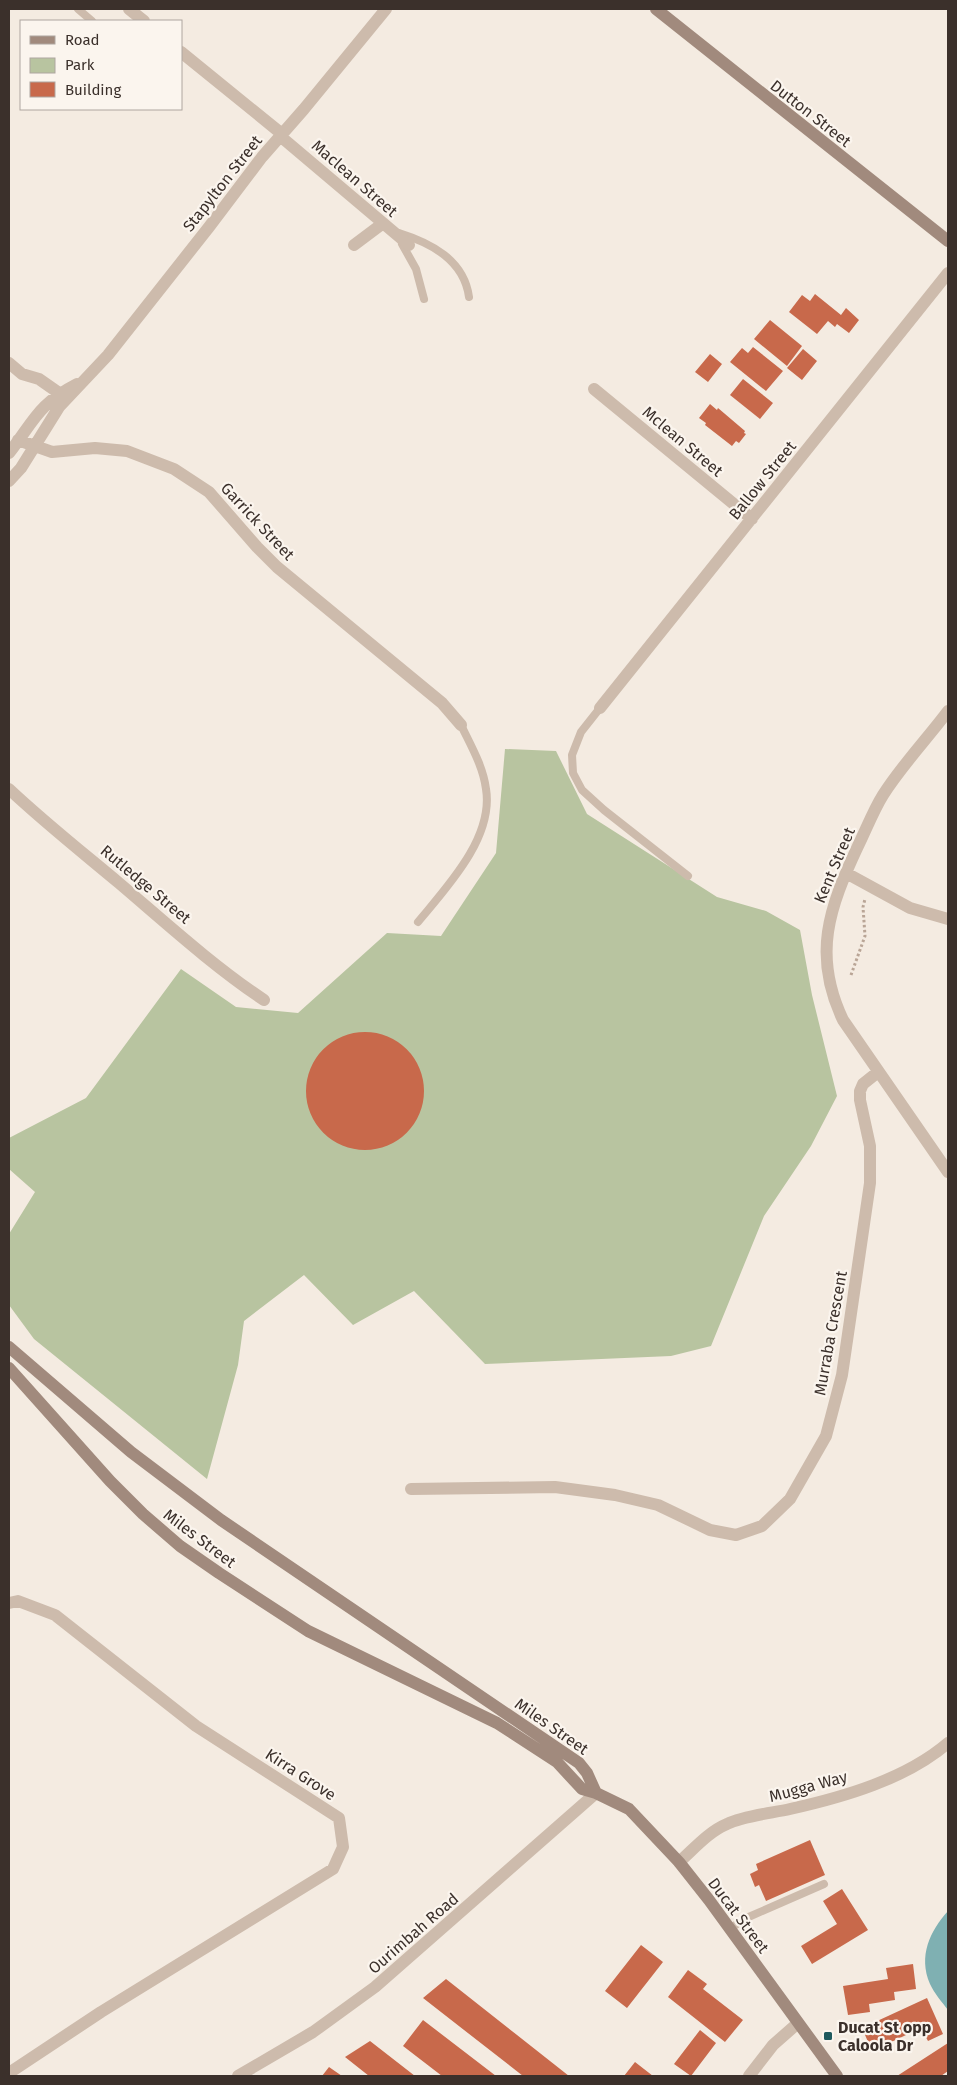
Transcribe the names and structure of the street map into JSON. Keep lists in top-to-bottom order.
{
  "streets": {
    "street": [
      "Dutton Street",
      "Maclean Street",
      "Stapylton Street",
      "Mclean Street",
      "Ballow Street",
      "Garrick Street",
      "Kent Street",
      "Rutledge Street",
      "Murraba Crescent",
      "Miles Street",
      "Kirra Grove",
      "Mugga Way",
      "Ducat Street",
      "Ourimbah Road"
    ]
  },
  "crossings": [
    ["Maclean Street", "Stapylton Street"],
    ["Stapylton Street", "Garrick Street"],
    ["Mclean Street", "Ballow Street"],
    ["Kent Street", "Murraba Crescent"],
    ["Miles Street", "Ducat Street"],
    ["Miles Street", "Ourimbah Road"],
    ["Mugga Way", "Ducat Street"],
    ["Ducat Street", "Ourimbah Road"]
  ],
  "places": {
    "transit": ["Ducat St opp Caloola Dr"]
  },
  "legend": ["Road", "Park", "Building"]
}
